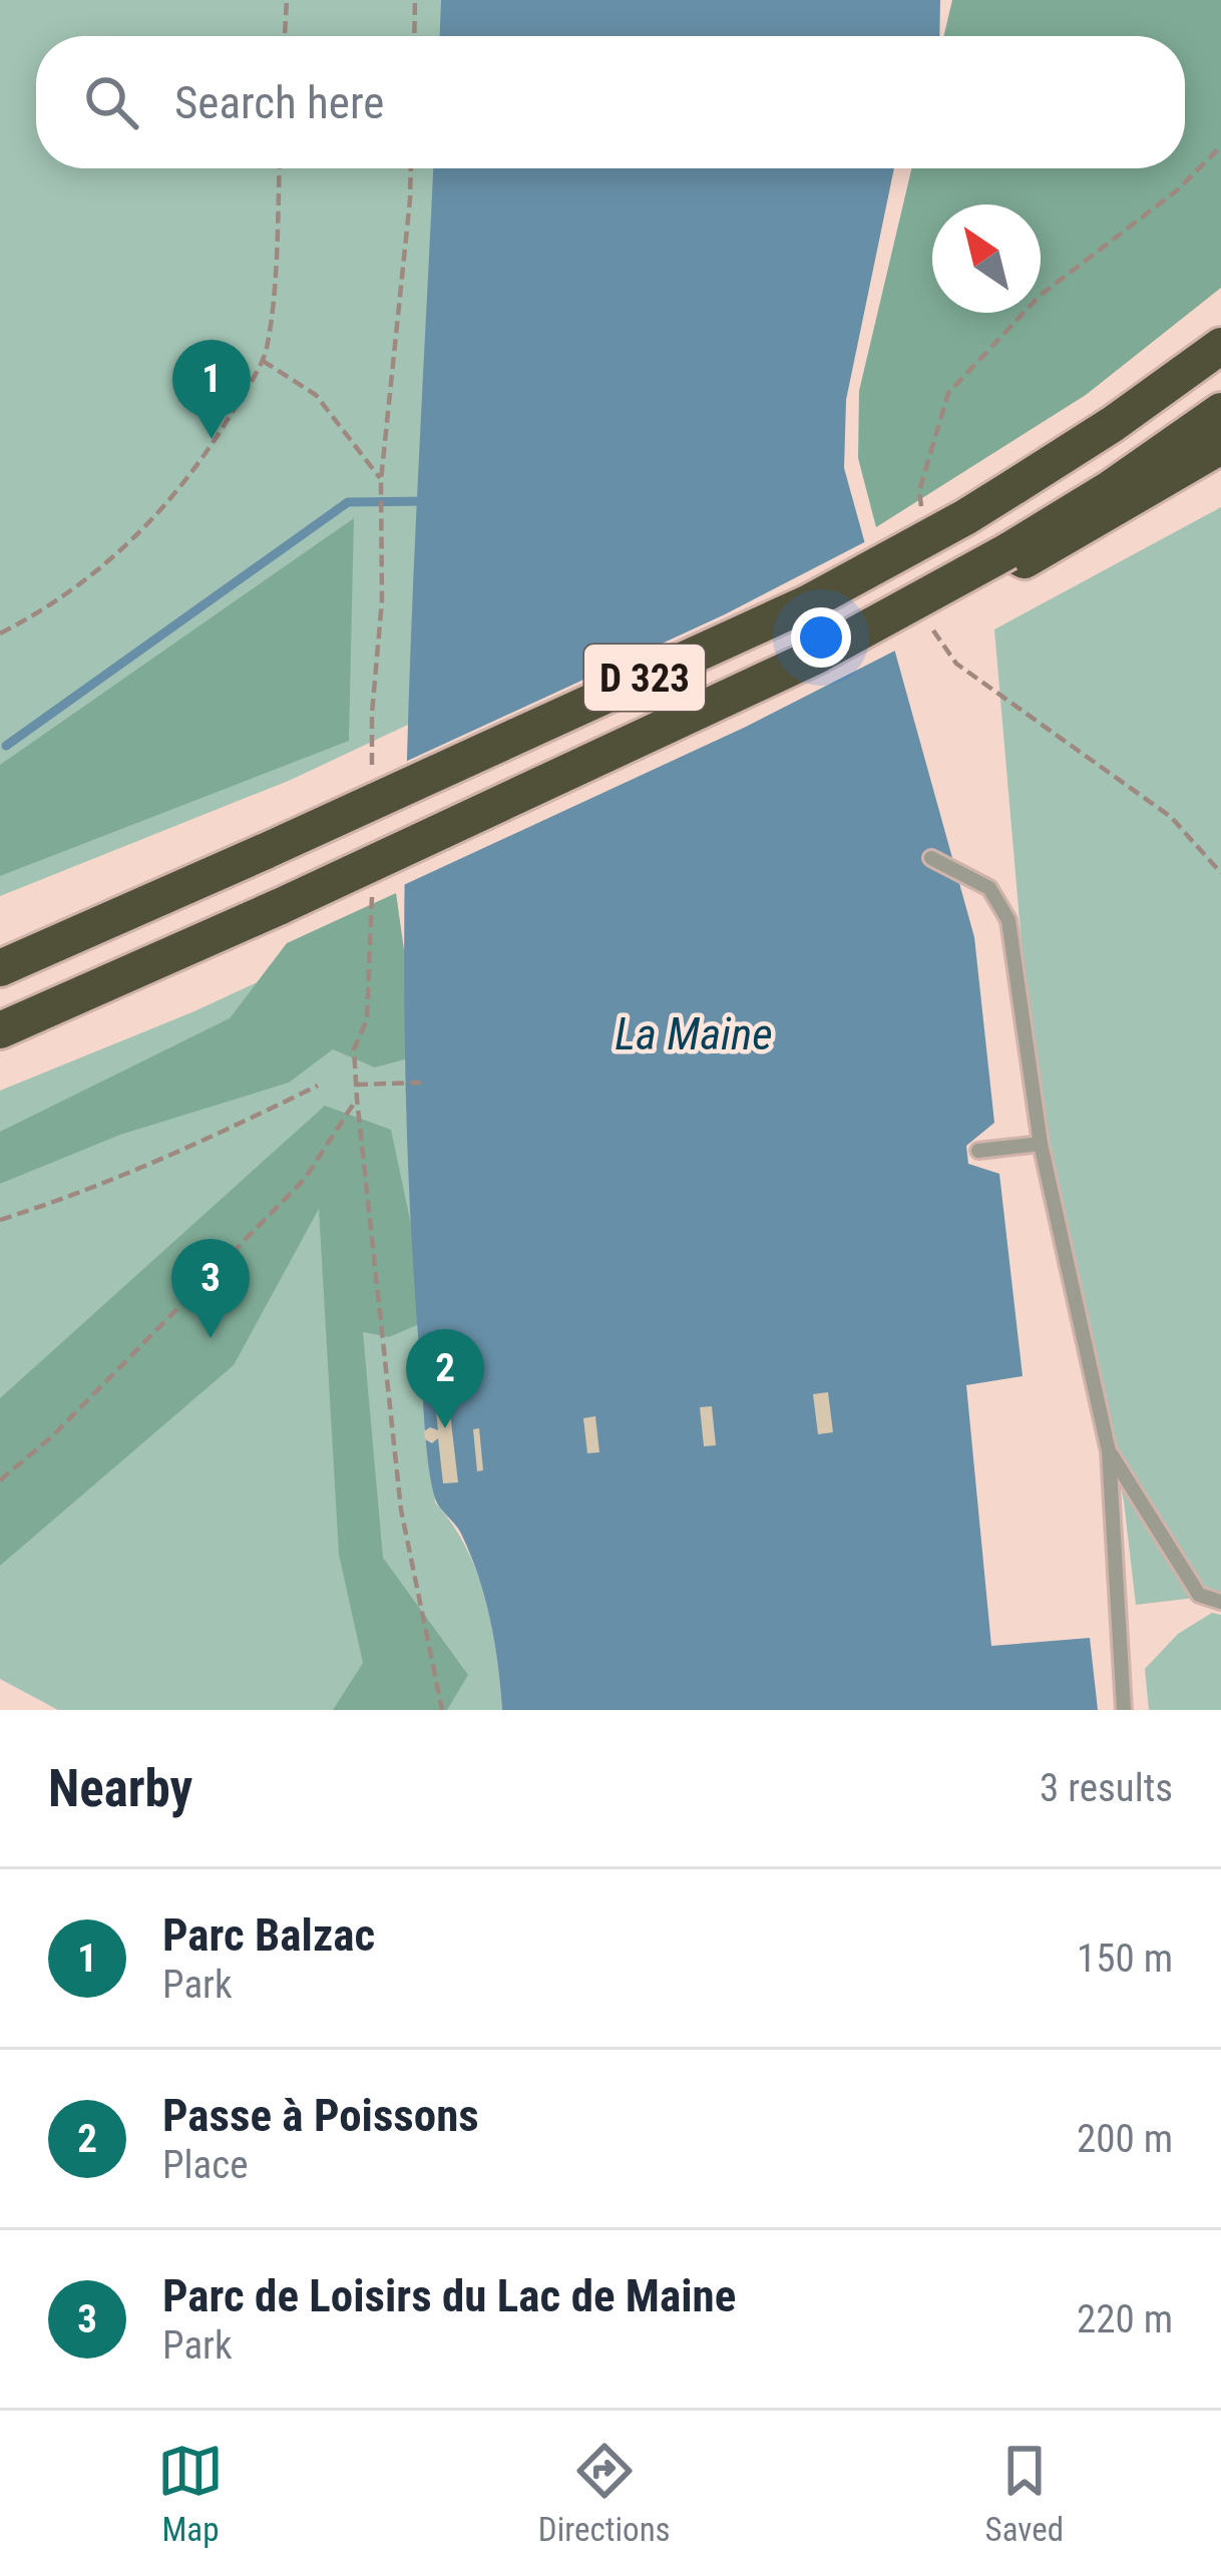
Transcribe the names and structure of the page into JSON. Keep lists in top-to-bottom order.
{
  "streets": {
    "highway": ["D 323"]
  },
  "water": ["La Maine"],
  "north": "top left",
  "page": {
    "search": "Search here",
    "pins": ["1", "3", "2"],
    "heading": ["Nearby", "3 results"],
    "list": [
      {
        "mark": "1",
        "name": "Parc Balzac",
        "note": "Park",
        "value": "150 m"
      },
      {
        "mark": "2",
        "name": "Passe à Poissons",
        "note": "Place",
        "value": "200 m"
      },
      {
        "mark": "3",
        "name": "Parc de Loisirs du Lac de Maine",
        "note": "Park",
        "value": "220 m"
      }
    ],
    "nav": ["Map", "Directions", "Saved"]
  }
}
